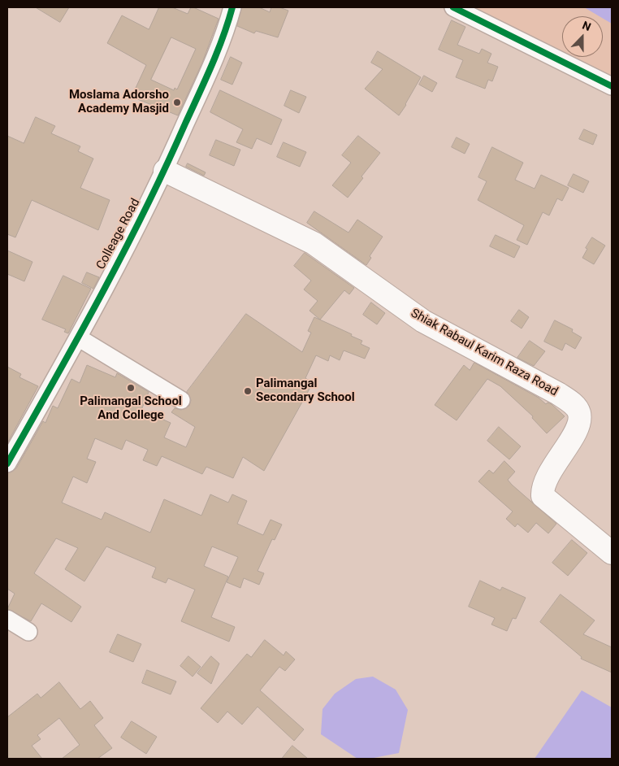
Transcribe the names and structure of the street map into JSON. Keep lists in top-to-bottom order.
{
  "streets": {
    "main road": ["Shiak Rabaul Karim Raza Road"],
    "street": ["Colleage Road"]
  },
  "crossings": [
    ["Colleage Road", "Shiak Rabaul Karim Raza Road"]
  ],
  "places": ["Moslama Adorsho Academy Masjid", "Palimangal School And College", "Palimangal Secondary School"],
  "north": "top"
}
